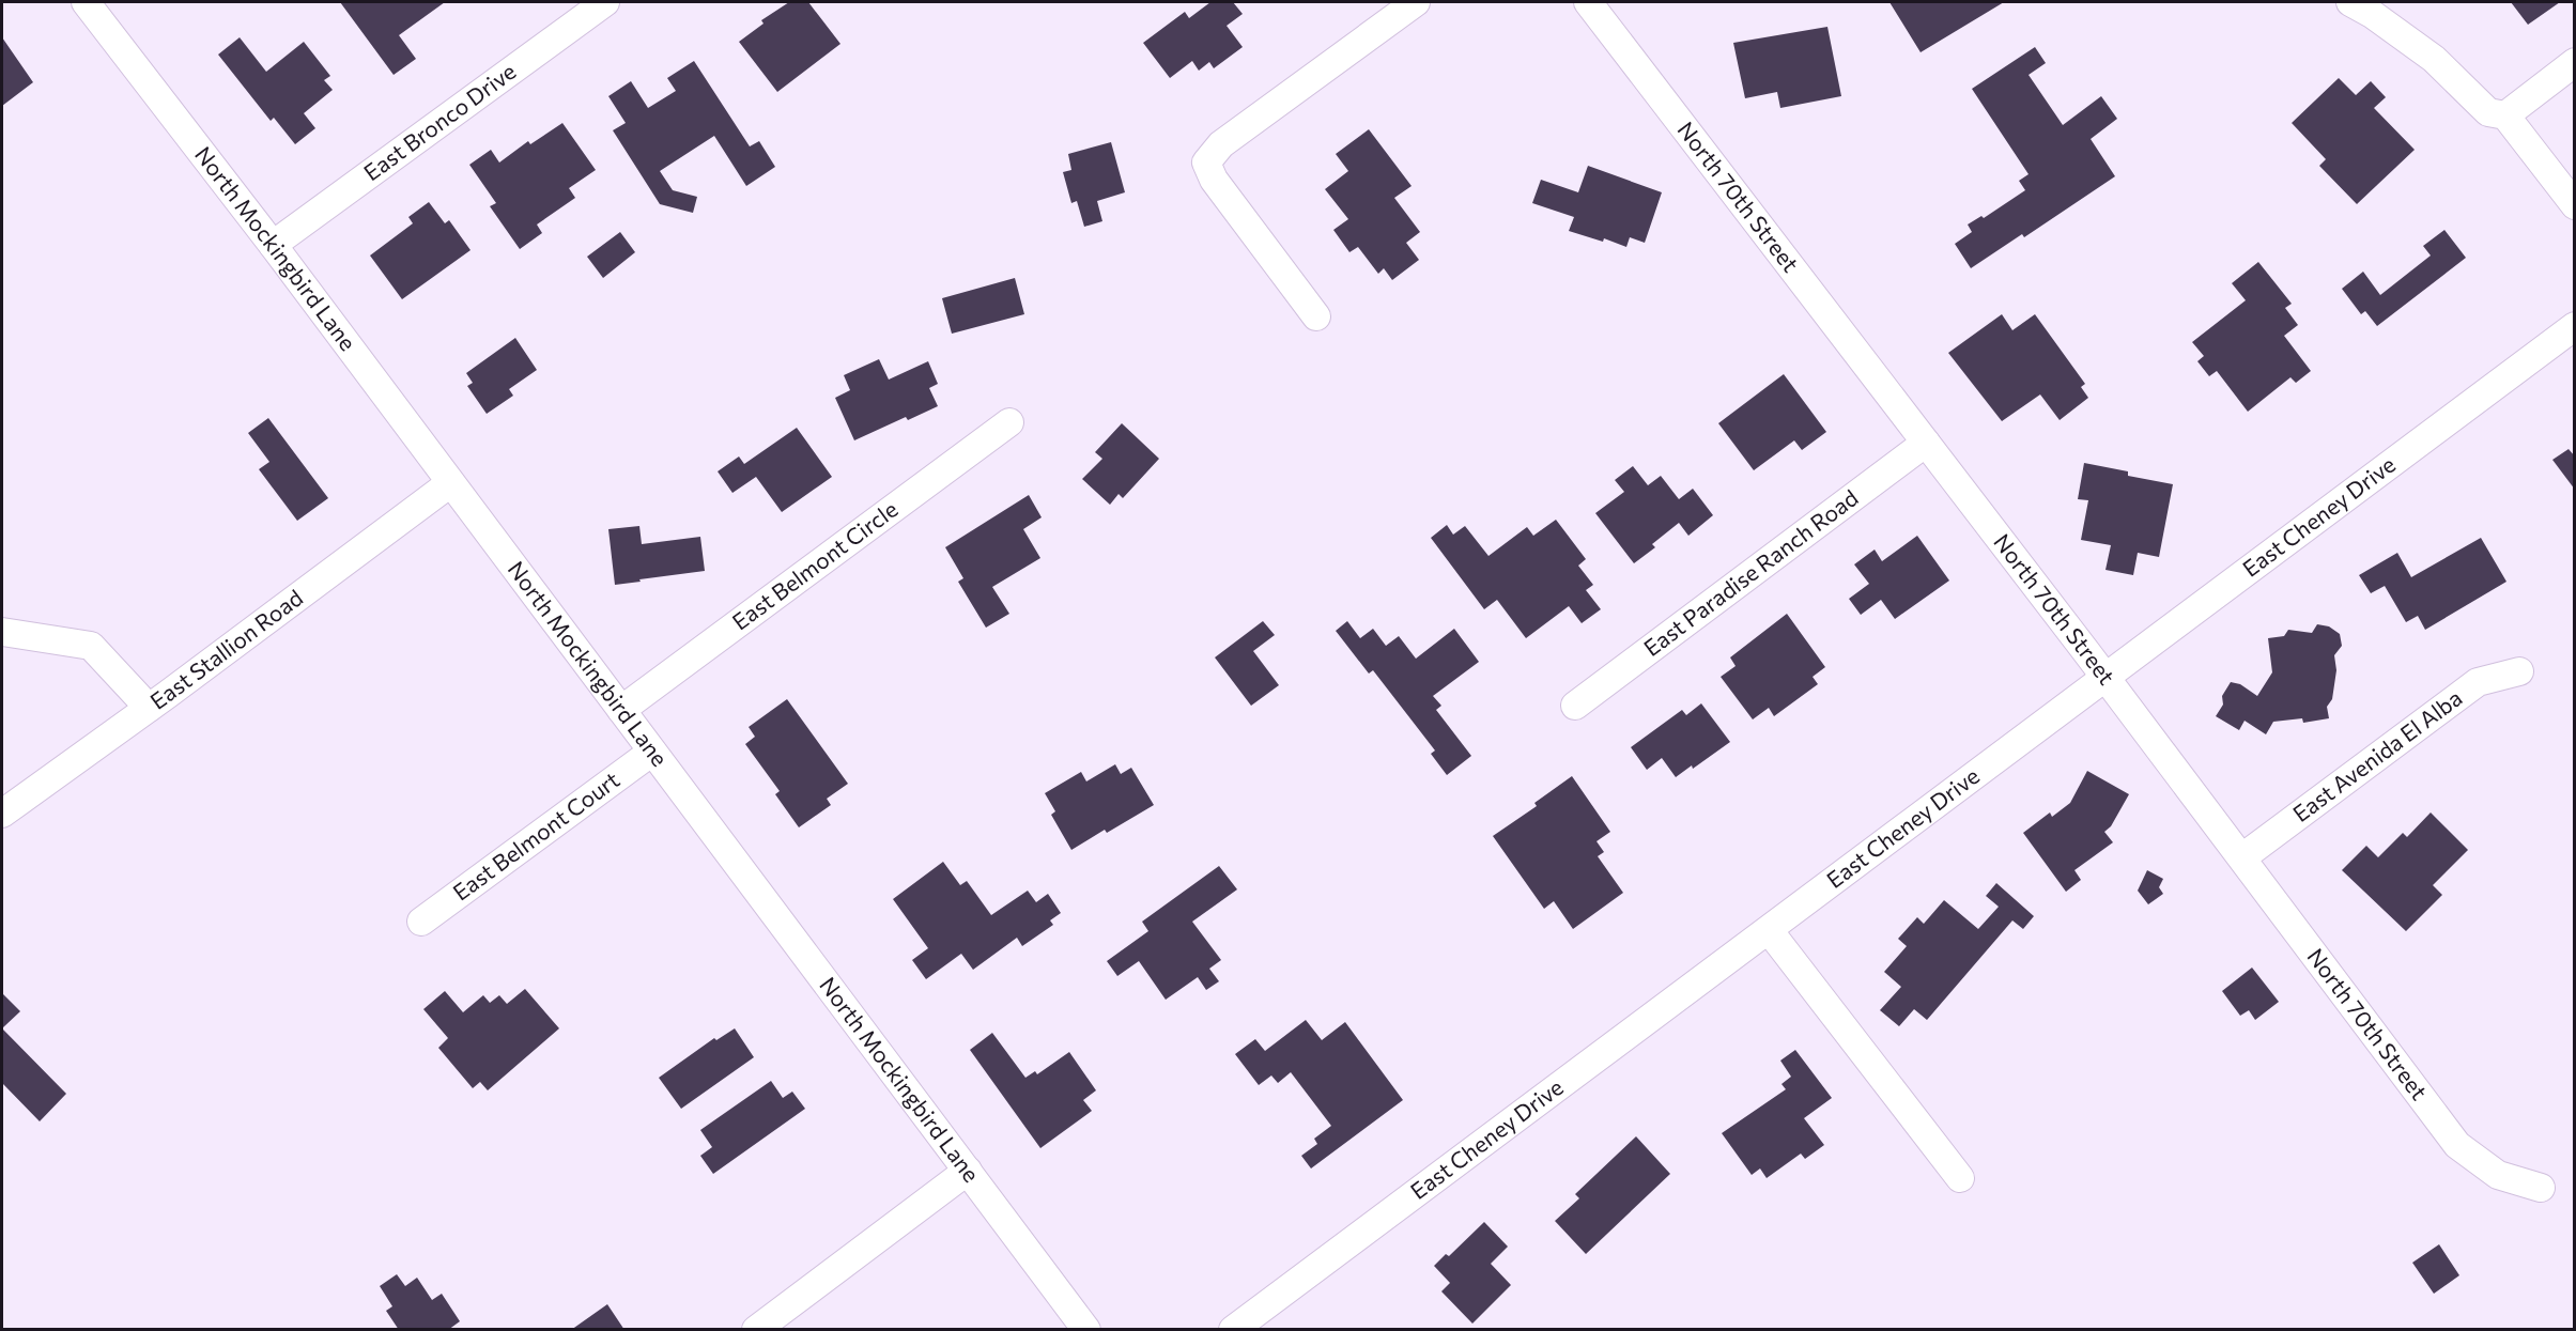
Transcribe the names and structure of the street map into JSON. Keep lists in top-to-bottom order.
{
  "streets": {
    "street": [
      "East Bronco Drive",
      "North 70th Street",
      "North Mockingbird Lane",
      "East Cheney Drive",
      "East Belmont Circle",
      "East Paradise Ranch Road",
      "East Stallion Road",
      "East Avenida El Alba",
      "East Belmont Court"
    ]
  },
  "crossings": [
    ["East Bronco Drive", "North Mockingbird Lane"],
    ["North 70th Street", "East Cheney Drive"],
    ["North 70th Street", "East Paradise Ranch Road"],
    ["North 70th Street", "East Avenida El Alba"],
    ["North Mockingbird Lane", "East Belmont Circle"],
    ["North Mockingbird Lane", "East Stallion Road"],
    ["North Mockingbird Lane", "East Belmont Court"]
  ]
}
